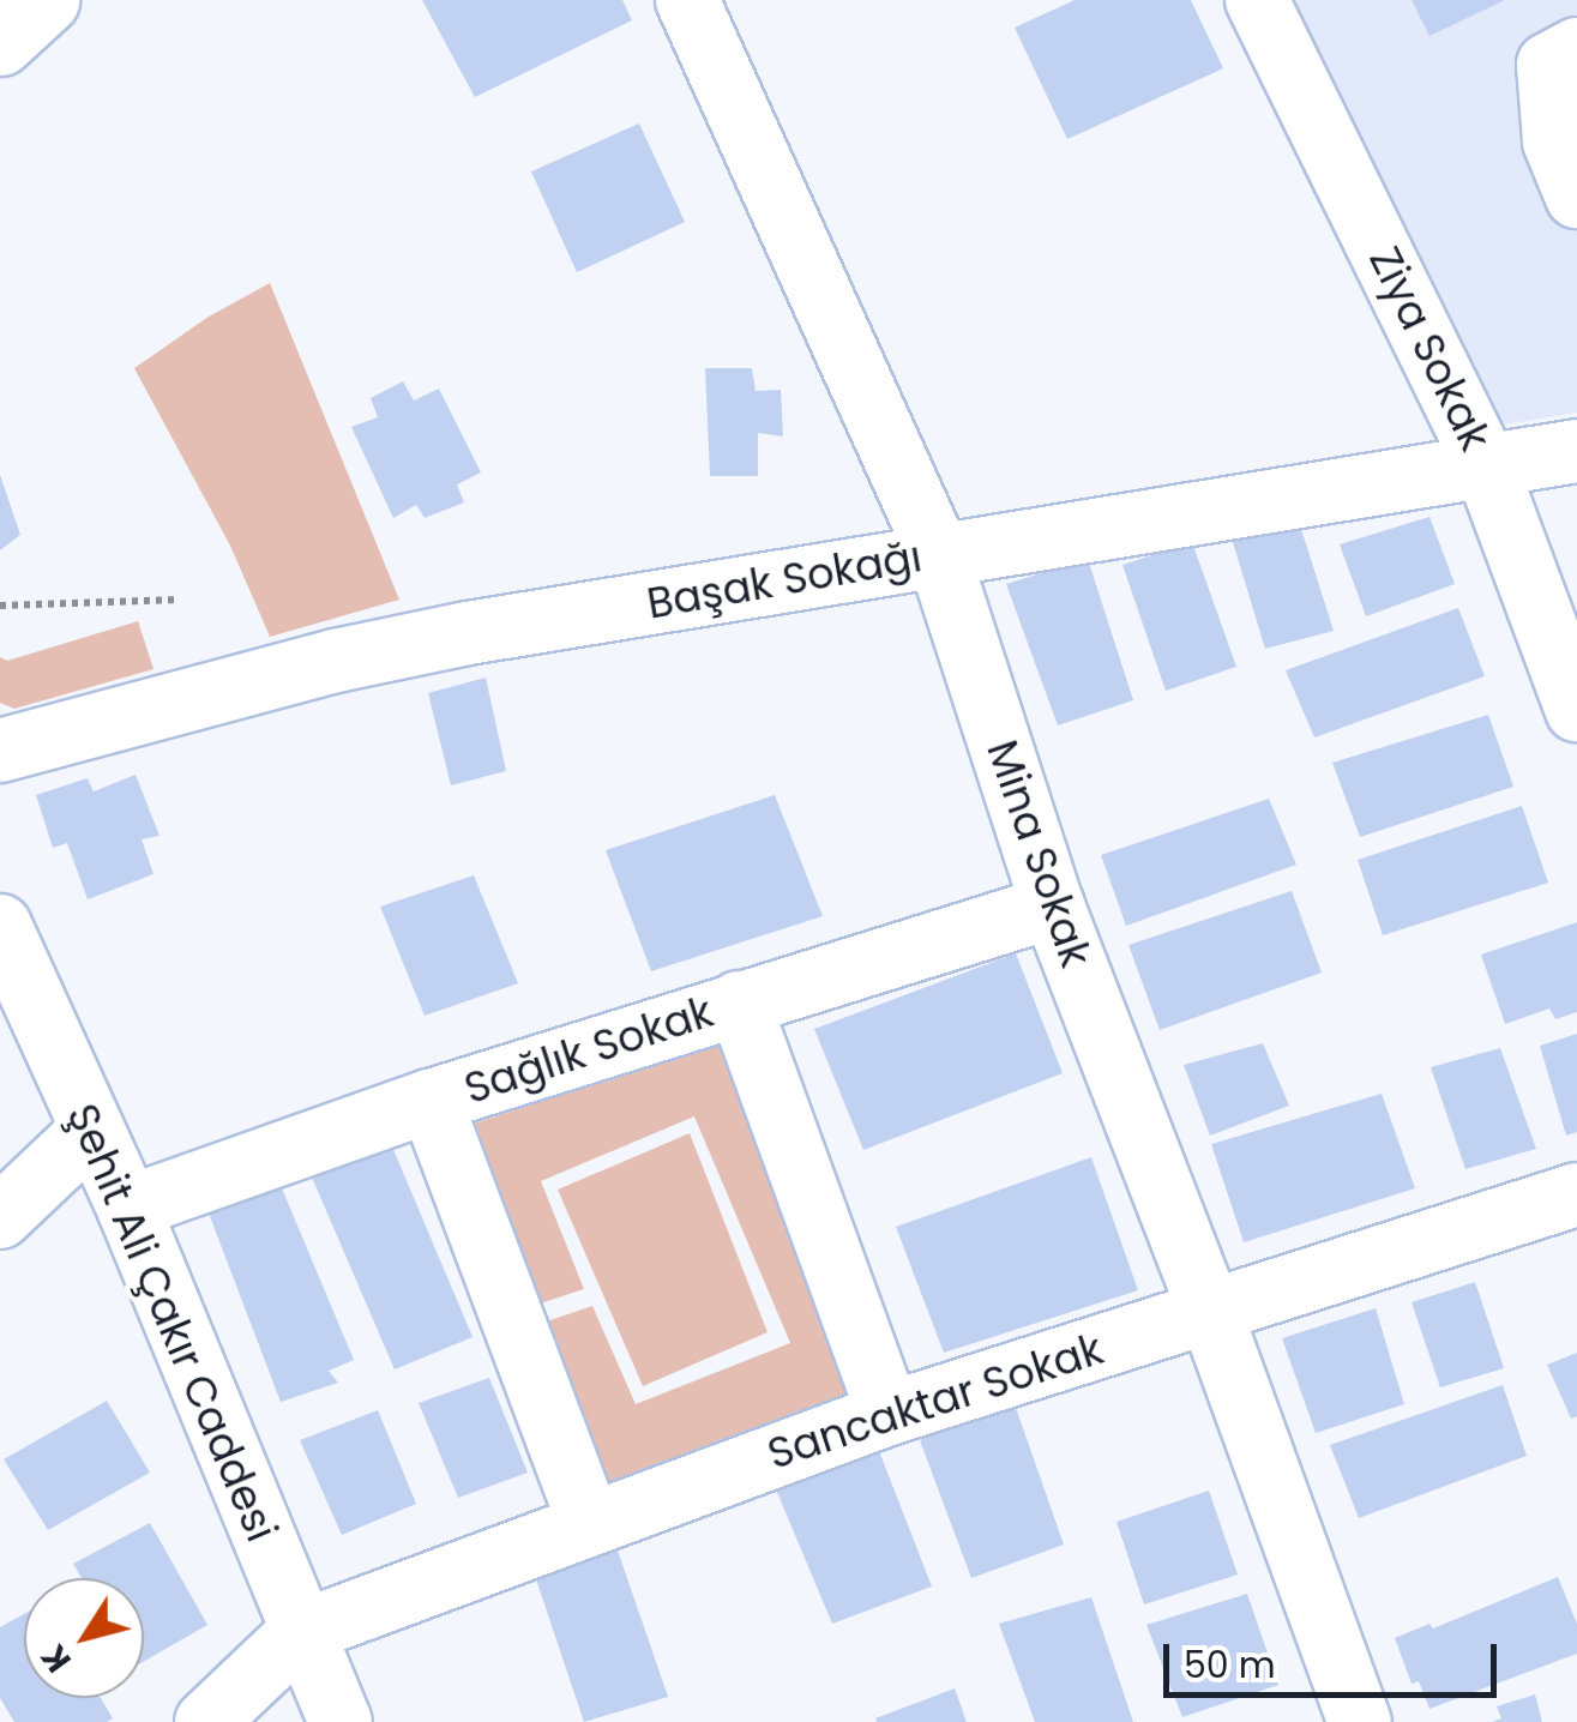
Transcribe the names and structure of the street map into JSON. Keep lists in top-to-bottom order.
{
  "streets": {
    "street": [
      "Ziya Sokak",
      "Başak Sokağı",
      "Mina Sokak",
      "Sağlık Sokak",
      "Şehit Ali Çakır Caddesi",
      "Sancaktar Sokak"
    ]
  },
  "crossings": [
    ["Ziya Sokak", "Başak Sokağı"],
    ["Başak Sokağı", "Mina Sokak"],
    ["Mina Sokak", "Sağlık Sokak"],
    ["Mina Sokak", "Sancaktar Sokak"],
    ["Sağlık Sokak", "Şehit Ali Çakır Caddesi"],
    ["Şehit Ali Çakır Caddesi", "Sancaktar Sokak"]
  ],
  "scale_bar": "50 m",
  "north": "bottom left"
}
